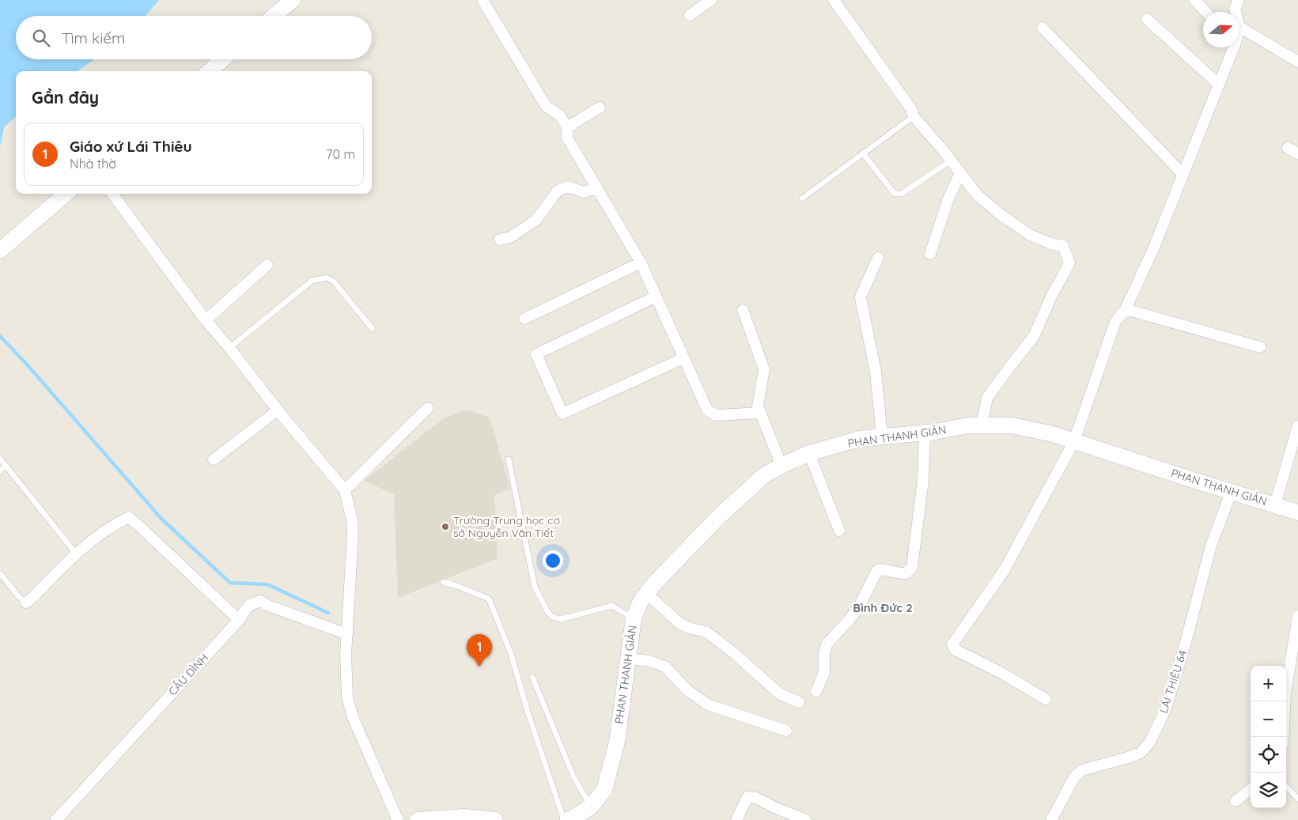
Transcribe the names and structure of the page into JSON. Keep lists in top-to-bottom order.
{
  "streets": {
    "street": ["PHAN THANH GIẢN", "CẦU ĐÌNH", "LÁI THIÊU 64"]
  },
  "crossings": [
    ["PHAN THANH GIẢN", "LÁI THIÊU 64"]
  ],
  "districts": ["Bình Đức 2"],
  "places": ["Trường Trung học cơ sở Nguyễn Văn Tiết"],
  "north": "right",
  "page": {
    "search": "Tìm kiếm",
    "heading": "Gần đây",
    "list": [
      {
        "mark": "1",
        "name": "Giáo xứ Lái Thiêu",
        "note": "Nhà thờ",
        "value": "70 m"
      }
    ],
    "pins": "1",
    "map_buttons": ["+", "−"]
  }
}
